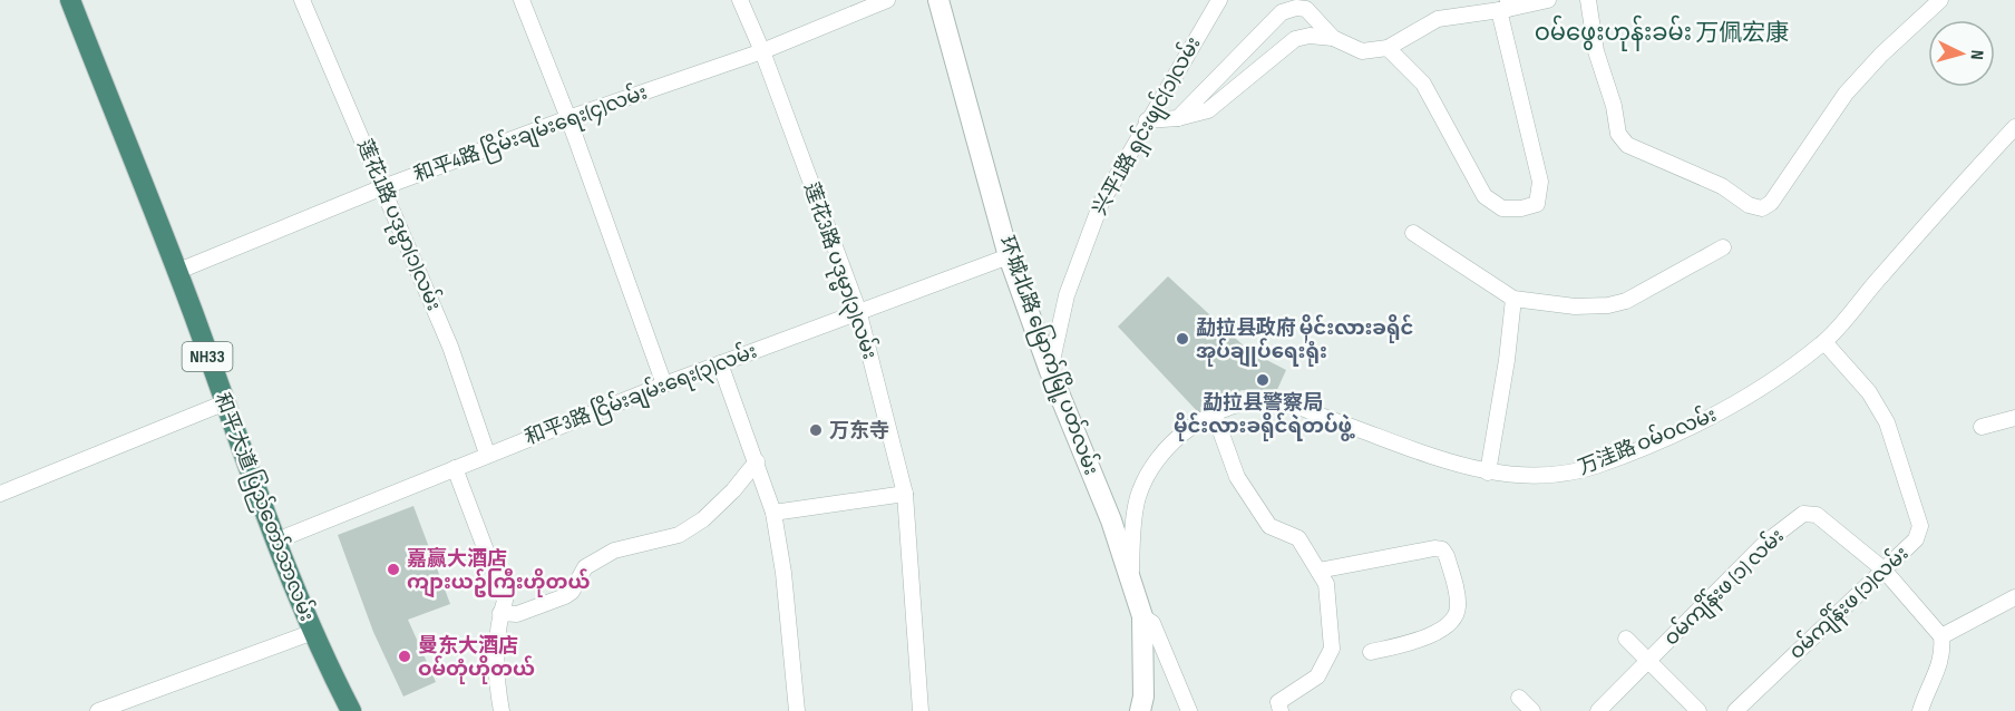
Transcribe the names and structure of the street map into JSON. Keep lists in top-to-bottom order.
{
  "streets": {
    "highway": ["NH33", "和平大道 ပြည်တော်သာလမ်း"],
    "street": [
      "兴平1路 ရှင်းဖျင်(၁)လမ်း",
      "和平4路 ငြိမ်းချမ်းရေး(၄)လမ်း",
      "莲花1路 ပဒုမ္မာ(၁)လမ်း",
      "莲花3路 ပဒုမ္မာ(၃)လမ်း",
      "环城北路 မြောက်မြို့ပတ်လမ်း",
      "和平3路 ငြိမ်းချမ်းရေး(၃)လမ်း",
      "万洼路 ဝမ်ဝလမ်း",
      "ဝမ်ကျိန်းဖ (၁) လမ်း",
      "ဝမ်ကျိန်းဖ (၁)လမ်း"
    ]
  },
  "crossings": [
    ["兴平1路 ရှင်းဖျင်(၁)လမ်း", "环城北路 မြောက်မြို့ပတ်လမ်း"],
    ["和平4路 ငြိမ်းချမ်းရေး(၄)လမ်း", "莲花1路 ပဒုမ္မာ(၁)လမ်း"],
    ["和平4路 ငြိမ်းချမ်းရေး(၄)လမ်း", "莲花3路 ပဒုမ္မာ(၃)လမ်း"],
    ["和平4路 ငြိမ်းချမ်းရေး(၄)လမ်း", "和平大道 ပြည်တော်သာလမ်း"],
    ["莲花1路 ပဒုမ္မာ(၁)လမ်း", "和平3路 ငြိမ်းချမ်းရေး(၃)လမ်း"],
    ["莲花3路 ပဒုမ္မာ(၃)လမ်း", "和平3路 ငြိမ်းချမ်းရေး(၃)လမ်း"],
    ["环城北路 မြောက်မြို့ပတ်လမ်း", "和平3路 ငြိမ်းချမ်းရေး(၃)လမ်း"],
    ["环城北路 မြောက်မြို့ပတ်လမ်း", "万洼路 ဝမ်ဝလမ်း"],
    ["和平3路 ငြိမ်းချမ်းရေး(၃)လမ်း", "和平大道 ပြည်တော်သာလမ်း"],
    ["万洼路 ဝမ်ဝလမ်း", "ဝမ်ကျိန်းဖ (၁)လမ်း"],
    ["ဝမ်ကျိန်းဖ (၁) လမ်း", "ဝမ်ကျိန်းဖ (၁)လမ်း"]
  ],
  "districts": ["ဝမ်ဖွေးဟုန်းခမ်း 万佩宏康"],
  "places": [
    "勐拉县政府 မိုင်းလားခရိုင် အုပ်ချုပ်ရေးရုံး",
    "勐拉县警察局 မိုင်းလားခရိုင်ရဲတပ်ဖွဲ့",
    "万东寺",
    "嘉赢大酒店 ကျားယဥ်ကြီးဟိုတယ်",
    "曼东大酒店 ဝမ်တုံဟိုတယ်"
  ],
  "north": "right"
}
